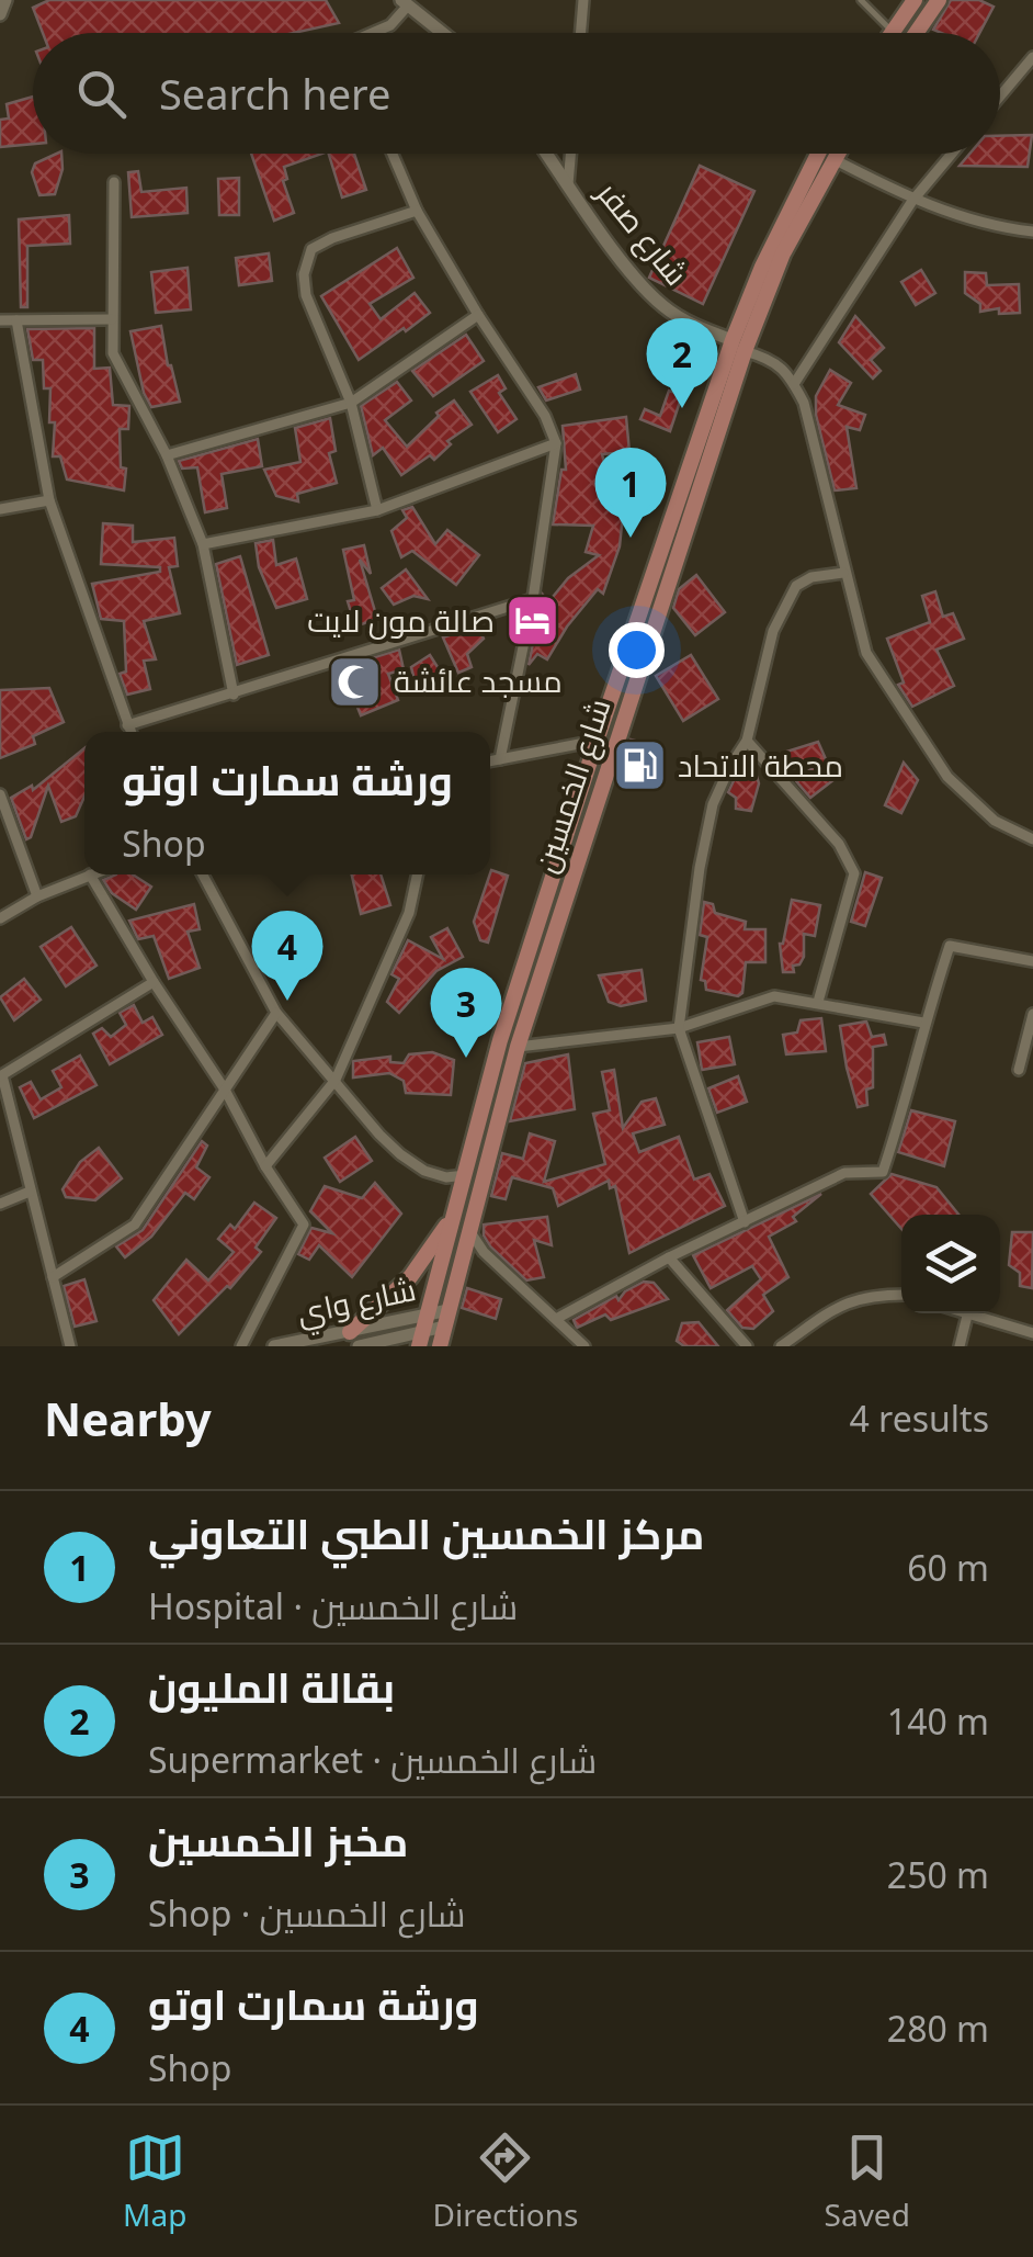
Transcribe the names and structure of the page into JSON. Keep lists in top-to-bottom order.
{
  "streets": {
    "main road": ["شارع الخمسين"],
    "street": ["شارع صفر", "شارع واي"]
  },
  "crossings": [
    ["شارع صفر", "شارع الخمسين"],
    ["شارع الخمسين", "شارع واي"]
  ],
  "places": {
    "hotel": ["صالة مون لايت"],
    "mosque": ["مسجد عائشة"],
    "fuel station": ["محطة الاتحاد"]
  },
  "page": {
    "search": "Search here",
    "pins": [
      "2",
      "1",
      "4",
      "3"
    ],
    "popup": ["ورشة سمارت اوتو", "Shop"],
    "heading": ["Nearby", "4 results"],
    "list": [
      {
        "mark": "1",
        "name": "مركز الخمسين الطبي التعاوني",
        "note": "Hospital · شارع الخمسين",
        "value": "60 m"
      },
      {
        "mark": "2",
        "name": "بقالة المليون",
        "note": "Supermarket · شارع الخمسين",
        "value": "140 m"
      },
      {
        "mark": "3",
        "name": "مخبز الخمسين",
        "note": "Shop · شارع الخمسين",
        "value": "250 m"
      },
      {
        "mark": "4",
        "name": "ورشة سمارت اوتو",
        "note": "Shop",
        "value": "280 m"
      }
    ],
    "nav": ["Map", "Directions", "Saved"]
  }
}
